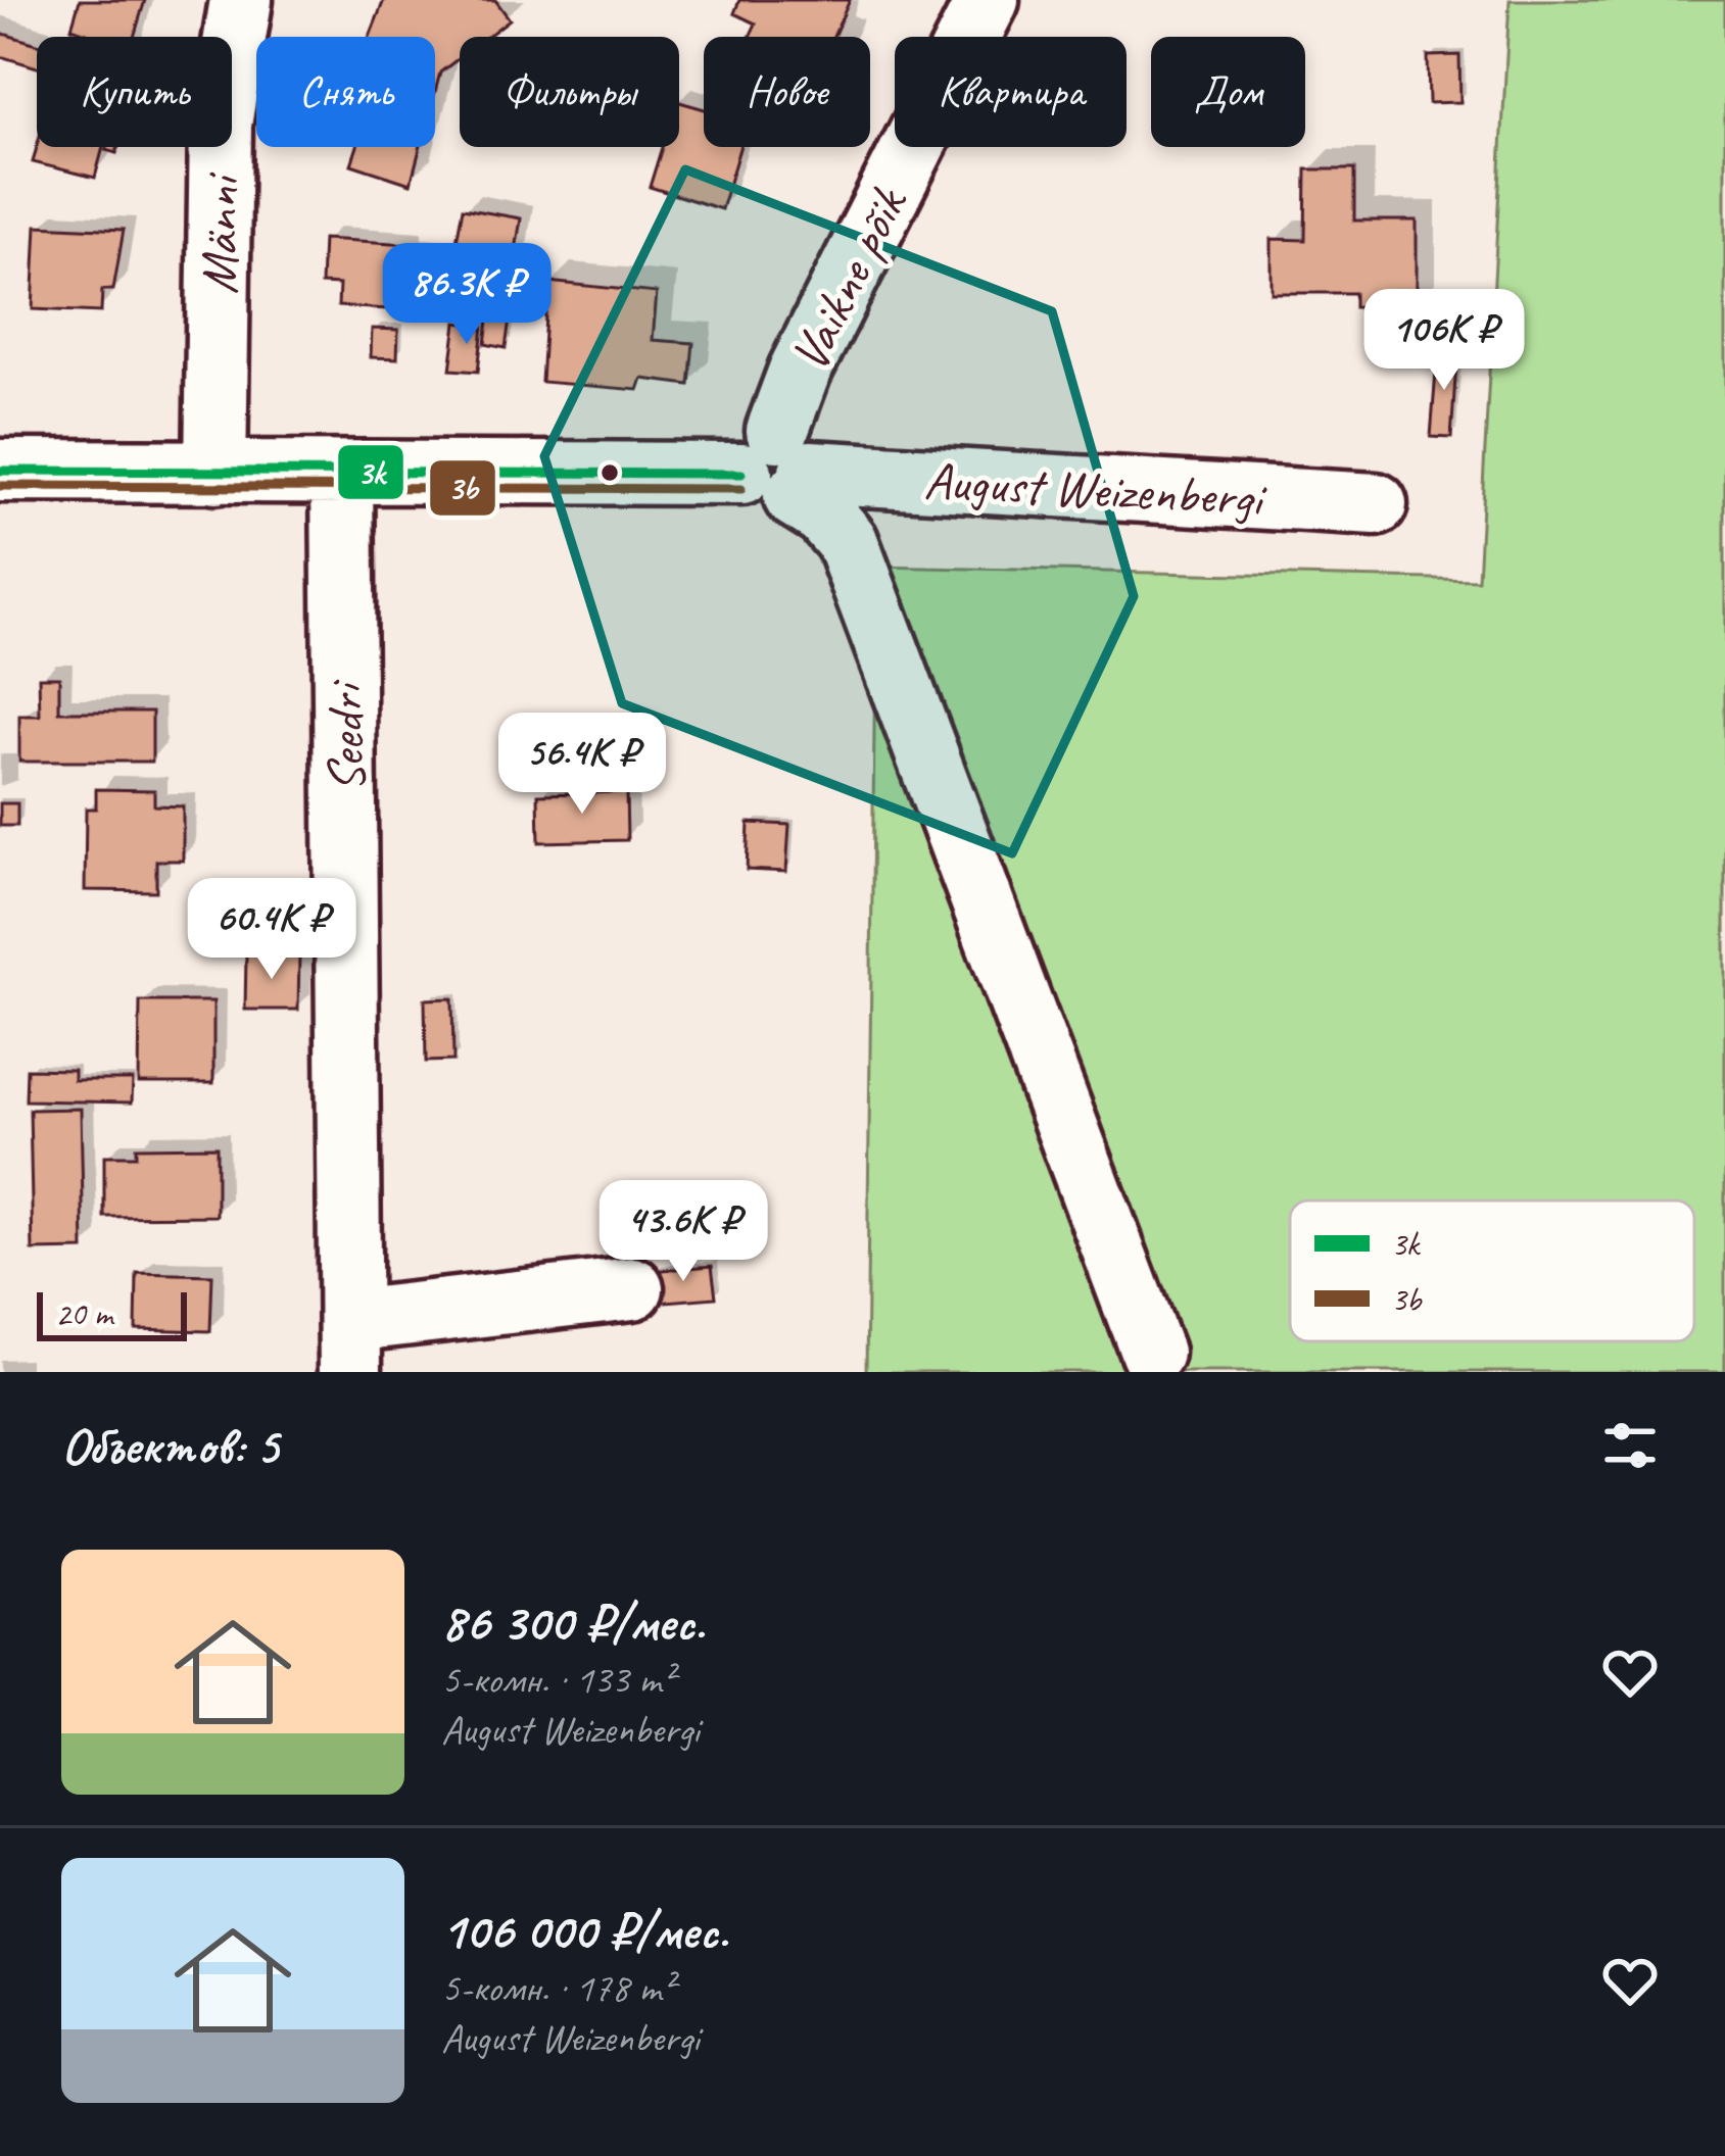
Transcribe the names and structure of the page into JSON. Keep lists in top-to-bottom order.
{
  "streets": {
    "street": [
      "Männi",
      "Vaikne põik",
      "August Weizenbergi",
      "Seedri"
    ]
  },
  "crossings": [
    ["Männi", "August Weizenbergi"],
    ["Vaikne põik", "August Weizenbergi"],
    ["August Weizenbergi", "Seedri"]
  ],
  "lines": ["transit line 3k", "transit line 3b"],
  "legend": ["3k", "3b"],
  "scale_bar": "20 m",
  "page": {
    "chip": [
      "Купить",
      "Снять",
      "Фильтры",
      "Новое",
      "Квартира",
      "Дом"
    ],
    "price": [
      "86.3K ₽",
      "106K ₽",
      "56.4K ₽",
      "60.4K ₽",
      "43.6K ₽"
    ],
    "scale": "20 m",
    "heading": "Объектов: 5",
    "list": [
      {
        "name": "86 300 ₽/мес.",
        "note": "5-комн. · 133 m² · August Weizenbergi"
      },
      {
        "name": "106 000 ₽/мес.",
        "note": "5-комн. · 178 m² · August Weizenbergi"
      }
    ]
  }
}
